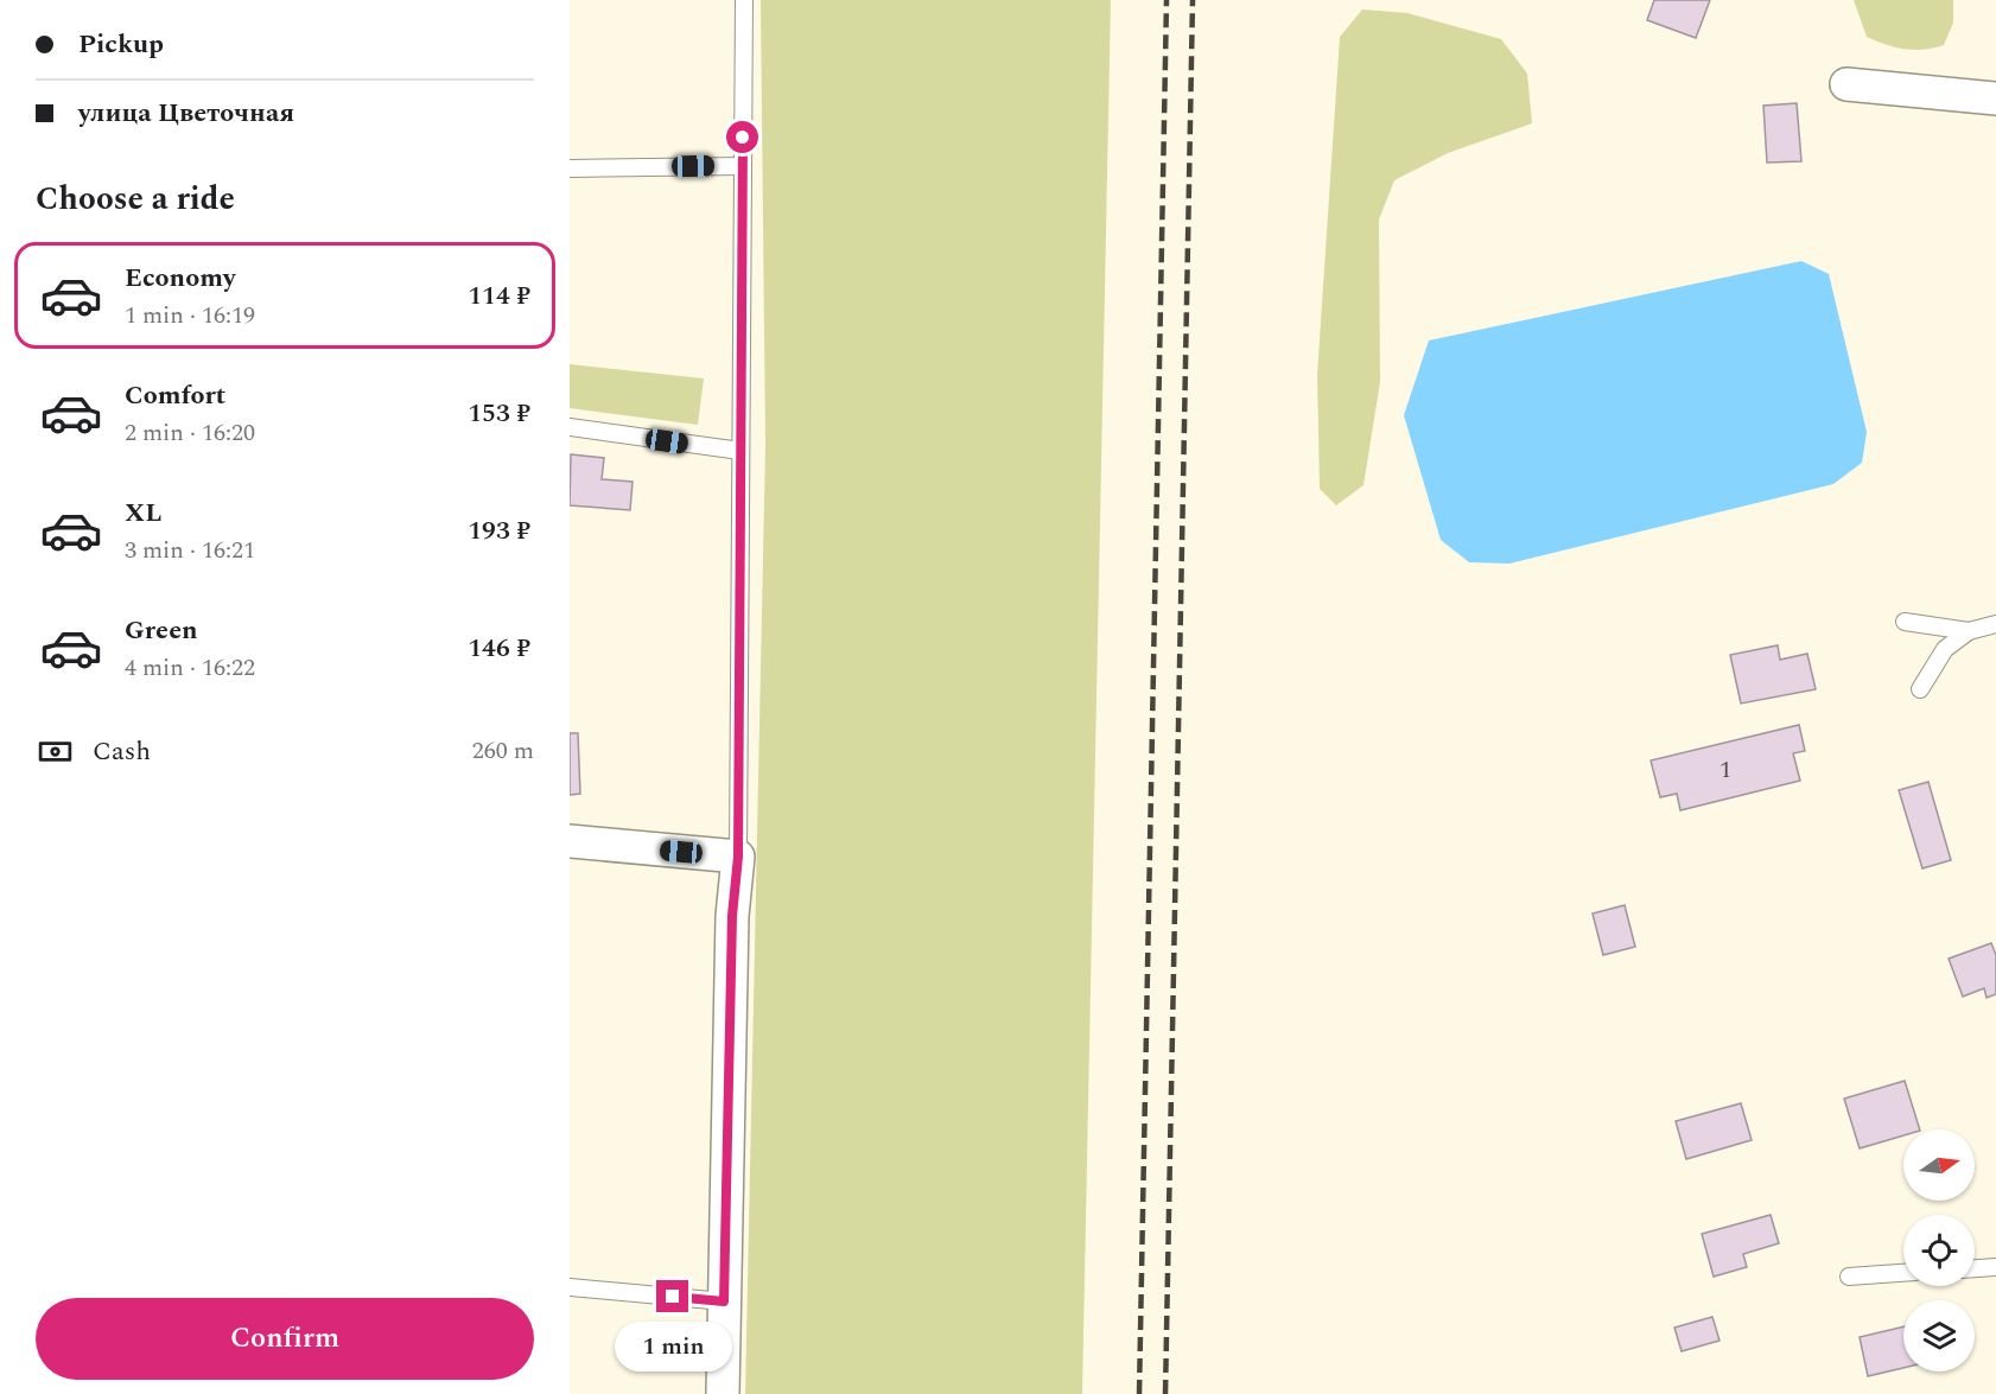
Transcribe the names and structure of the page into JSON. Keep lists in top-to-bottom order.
{
  "house_numbers": ["1"],
  "north": "right",
  "page": {
    "banner": ["Pickup", "улица Цветочная"],
    "heading": "Choose a ride",
    "list": [
      {
        "name": "Economy",
        "note": "1 min · 16:19",
        "value": "114 ₽"
      },
      {
        "name": "Comfort",
        "note": "2 min · 16:20",
        "value": "153 ₽"
      },
      {
        "name": "XL",
        "note": "3 min · 16:21",
        "value": "193 ₽"
      },
      {
        "name": "Green",
        "note": "4 min · 16:22",
        "value": "146 ₽"
      }
    ],
    "pay": ["Cash", "260 m"],
    "buttons": "Confirm",
    "bubble": "1 min"
  }
}
